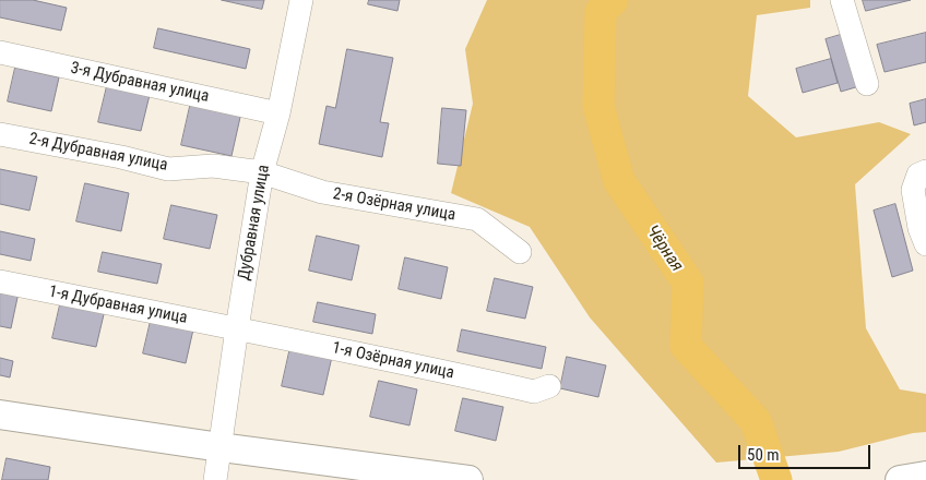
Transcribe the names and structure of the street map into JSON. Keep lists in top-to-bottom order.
{
  "streets": {
    "street": [
      "3-я Дубравная улица",
      "2-я Дубравная улица",
      "2-я Озёрная улица",
      "Дубравная улица",
      "1-я Дубравная улица",
      "1-я Озёрная улица"
    ]
  },
  "crossings": [
    ["3-я Дубравная улица", "Дубравная улица"],
    ["2-я Дубравная улица", "2-я Озёрная улица"],
    ["2-я Дубравная улица", "Дубравная улица"],
    ["2-я Озёрная улица", "Дубравная улица"],
    ["Дубравная улица", "1-я Дубравная улица"],
    ["Дубравная улица", "1-я Озёрная улица"],
    ["1-я Дубравная улица", "1-я Озёрная улица"]
  ],
  "water": ["Чёрная"],
  "scale_bar": "50 m"
}
